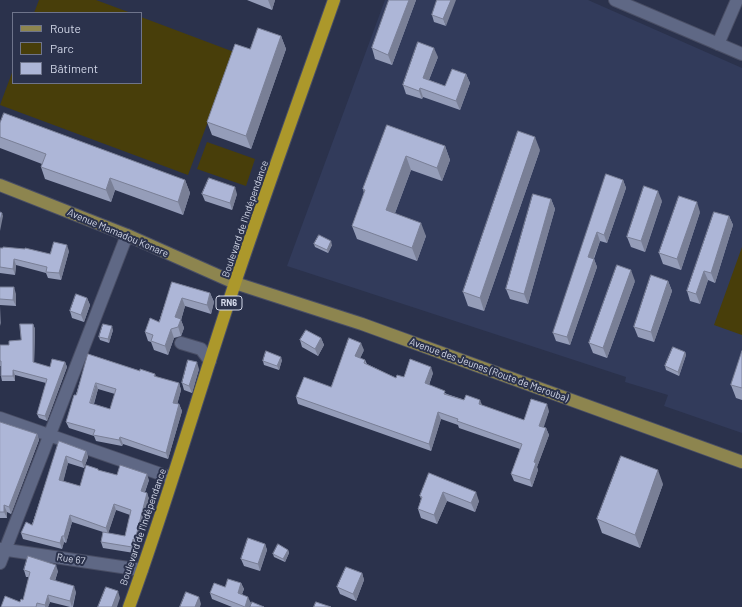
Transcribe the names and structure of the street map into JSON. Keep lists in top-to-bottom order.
{
  "streets": {
    "highway": ["Boulevard de l'Indépendance", "RN6"],
    "main road": ["Avenue Mamadou Konare", "Avenue des Jeunes (Route de Merouba)"],
    "street": ["Rue 67"]
  },
  "crossings": [
    ["Boulevard de l'Indépendance", "Avenue Mamadou Konare"],
    ["Boulevard de l'Indépendance", "Avenue des Jeunes (Route de Merouba)"],
    ["Boulevard de l'Indépendance", "Rue 67"],
    ["Avenue Mamadou Konare", "Avenue des Jeunes (Route de Merouba)"]
  ],
  "legend": ["Route", "Parc", "Bâtiment"]
}
